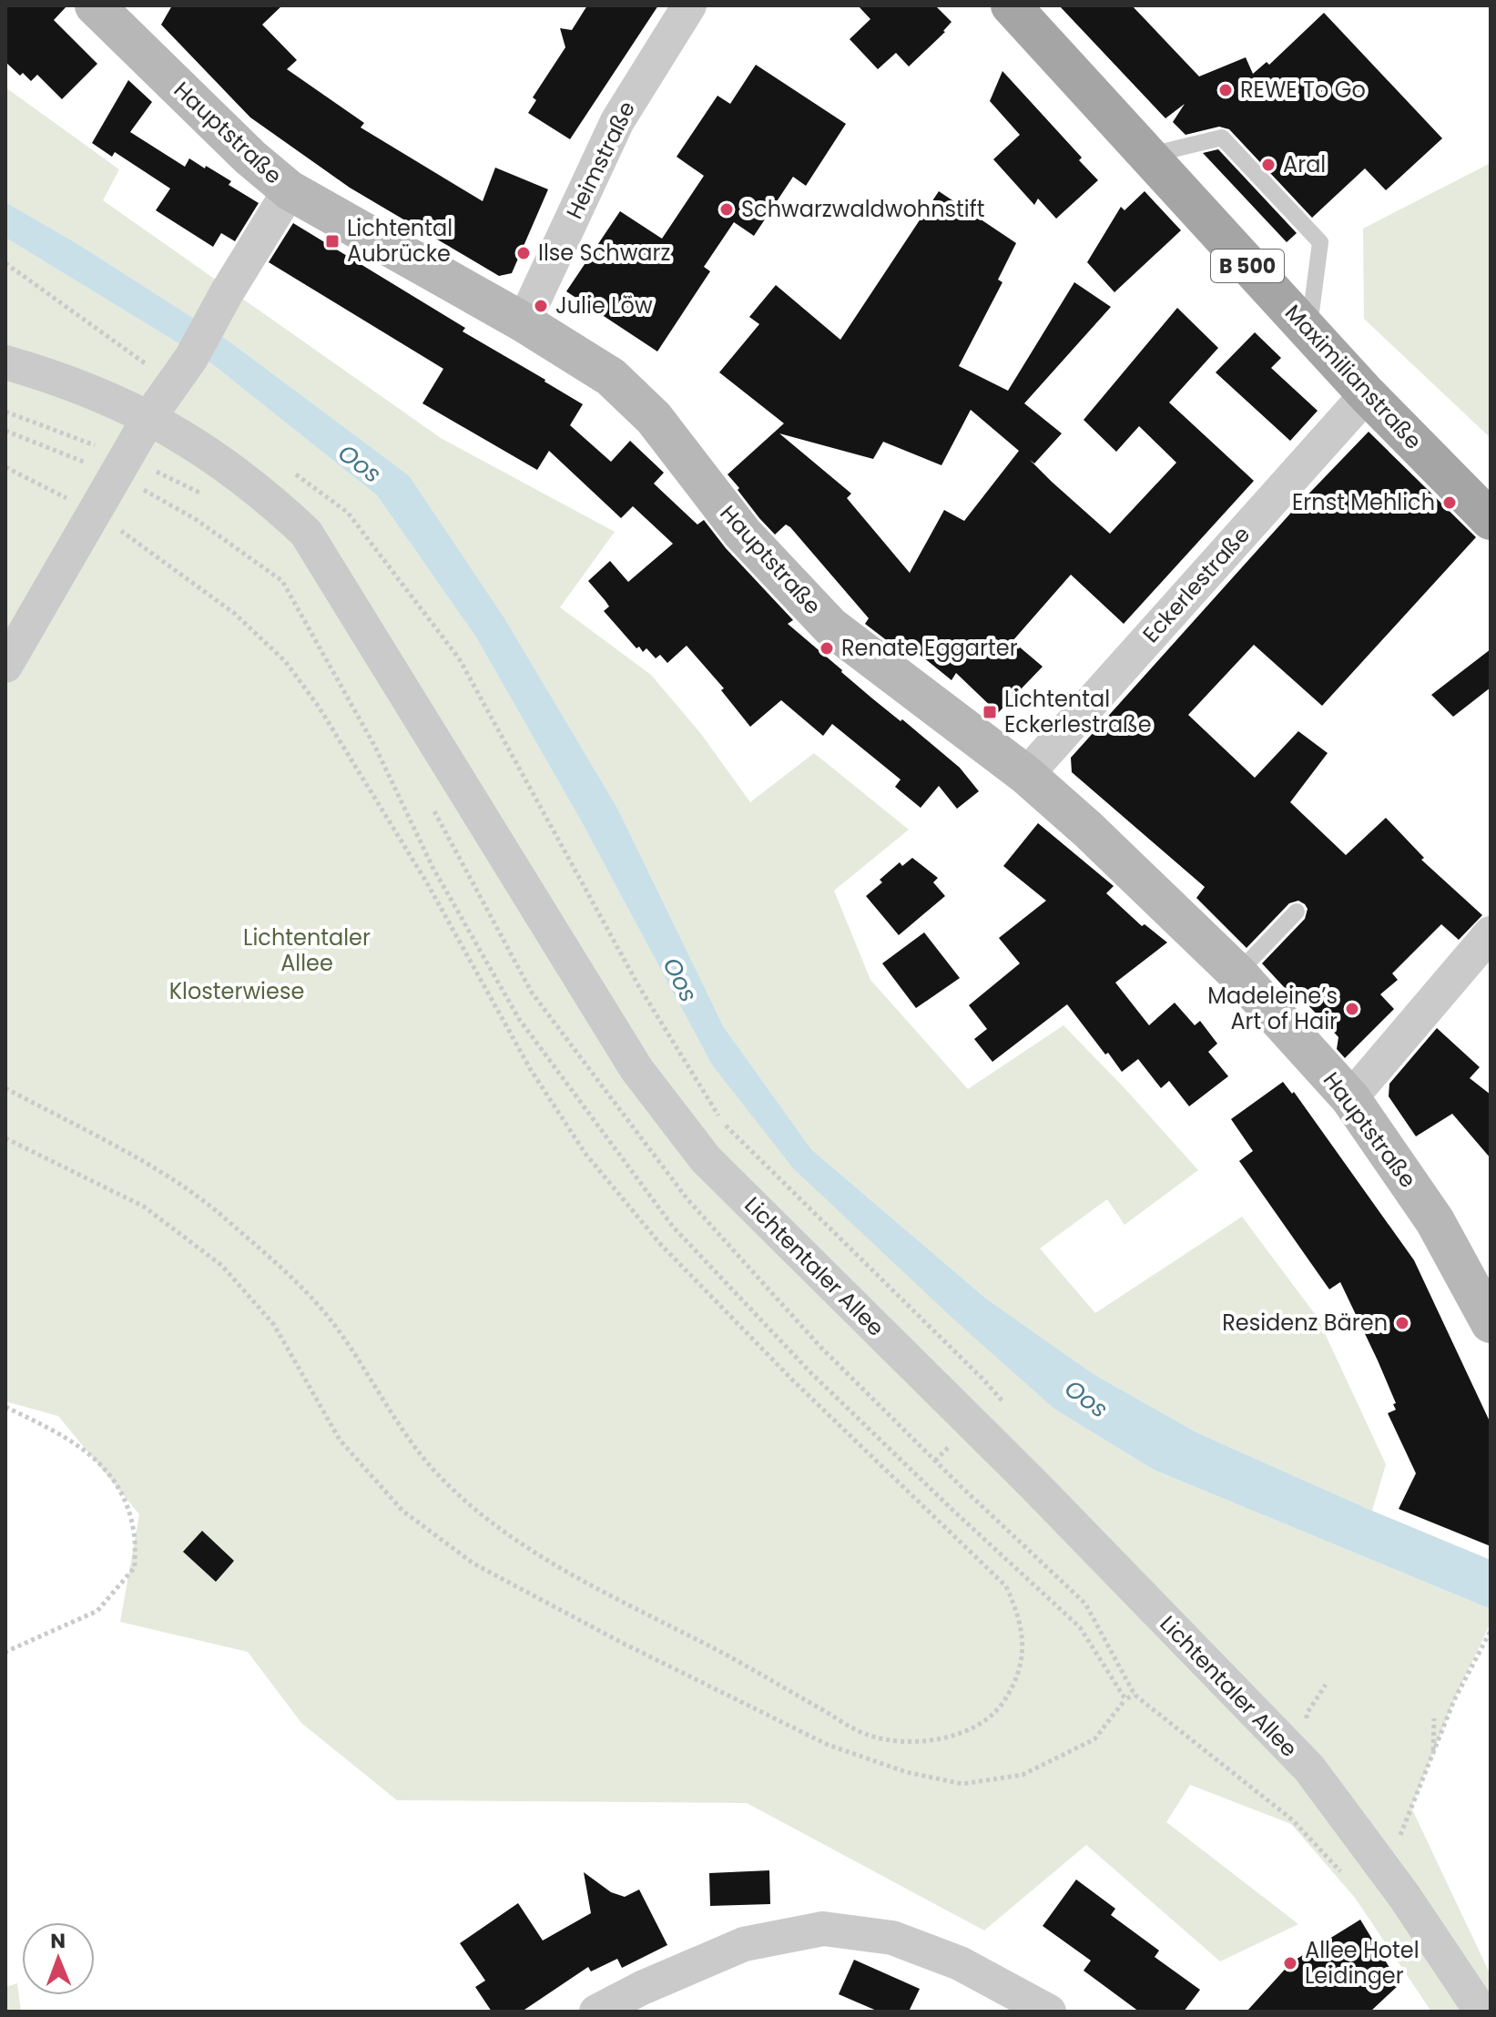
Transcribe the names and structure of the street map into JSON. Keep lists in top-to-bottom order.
{
  "streets": {
    "main road": ["Hauptstraße", "B 500", "Maximilianstraße"],
    "street": ["Heimstraße", "Eckerlestraße", "Lichtentaler Allee"]
  },
  "crossings": [
    ["Hauptstraße", "Heimstraße"],
    ["Hauptstraße", "Eckerlestraße"],
    ["Maximilianstraße", "Eckerlestraße"]
  ],
  "water": ["Oos"],
  "parks": ["Lichtentaler Allee", "Klosterwiese"],
  "places": {
    "other": [
      "REWE To Go",
      "Aral",
      "Schwarzwaldwohnstift",
      "Ilse Schwarz",
      "Julie Löw",
      "Ernst Mehlich",
      "Renate Eggarter",
      "Madeleine’s Art of Hair",
      "Residenz Bären",
      "Allee Hotel Leidinger"
    ],
    "transit": ["Lichtental Aubrücke", "Lichtental Eckerlestraße"]
  },
  "north": "top"
}
